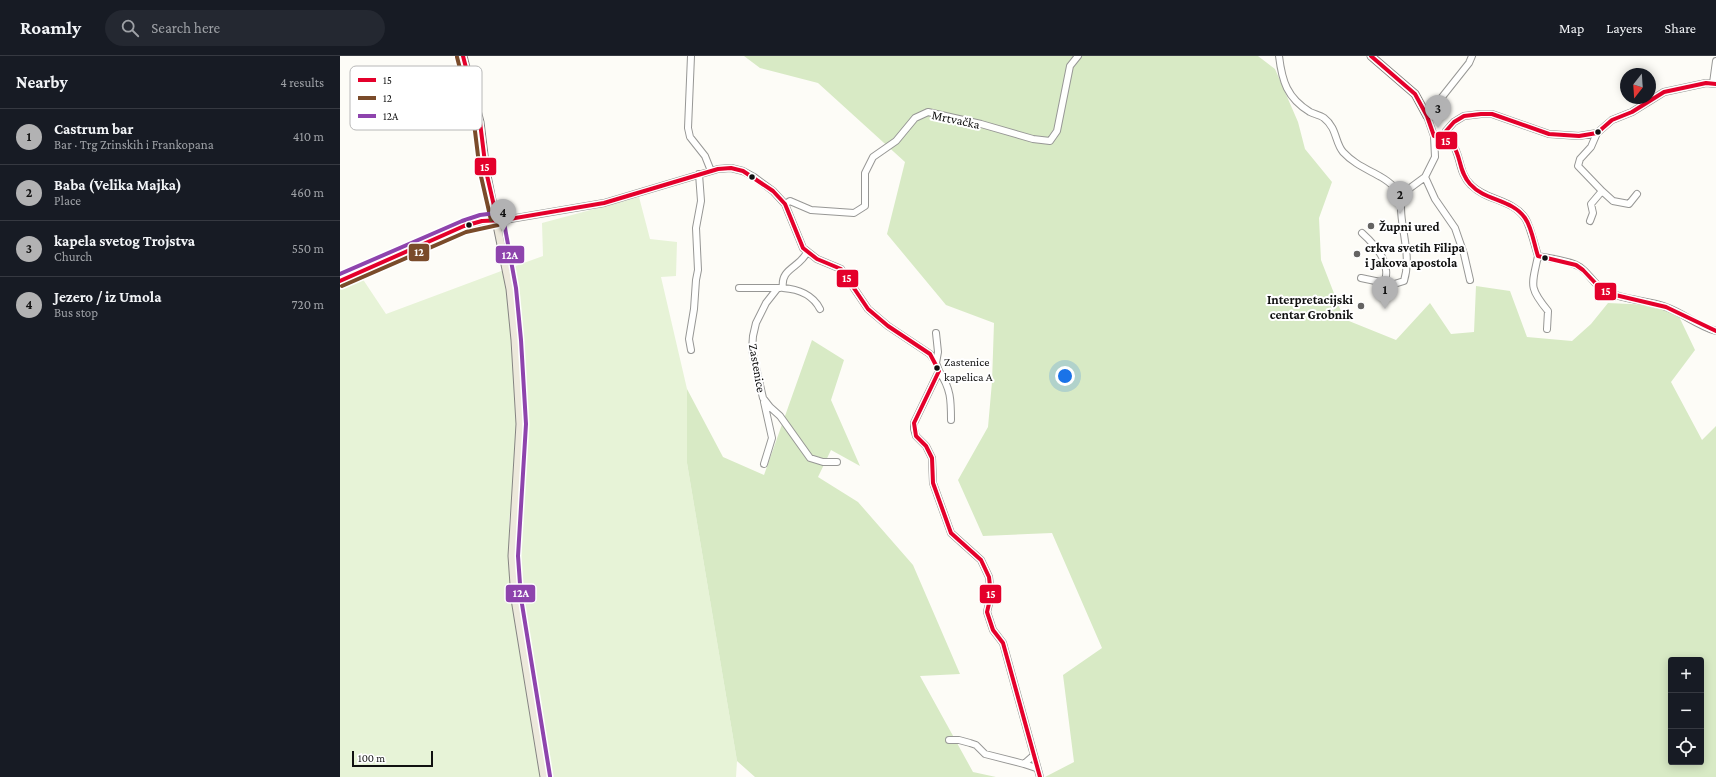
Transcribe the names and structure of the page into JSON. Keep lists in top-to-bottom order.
{
  "streets": {
    "street": ["Mrtvačka", "Zastenice"]
  },
  "places": [
    "Župni ured",
    "crkva svetih Filipa i Jakova apostola",
    "Interpretacijski centar Grobnik",
    "Zastenice kapelica A"
  ],
  "lines": ["transit line 15", "transit line 12", "transit line 12A"],
  "legend": ["15", "12", "12A"],
  "scale_bar": "100 m",
  "north": "bottom",
  "page": {
    "header": "Roamly",
    "search": "Search here",
    "nav": ["Map", "Layers", "Share"],
    "heading": ["Nearby", "4 results"],
    "pins": [
      "3",
      "2",
      "4",
      "1"
    ],
    "list": [
      {
        "mark": "1",
        "name": "Castrum bar",
        "note": "Bar · Trg Zrinskih i Frankopana",
        "value": "410 m"
      },
      {
        "mark": "2",
        "name": "Baba (Velika Majka)",
        "note": "Place",
        "value": "460 m"
      },
      {
        "mark": "3",
        "name": "kapela svetog Trojstva",
        "note": "Church",
        "value": "550 m"
      },
      {
        "mark": "4",
        "name": "Jezero / iz Umola",
        "note": "Bus stop",
        "value": "720 m"
      }
    ],
    "map_buttons": ["+", "−"],
    "scale": "100 m"
  }
}
